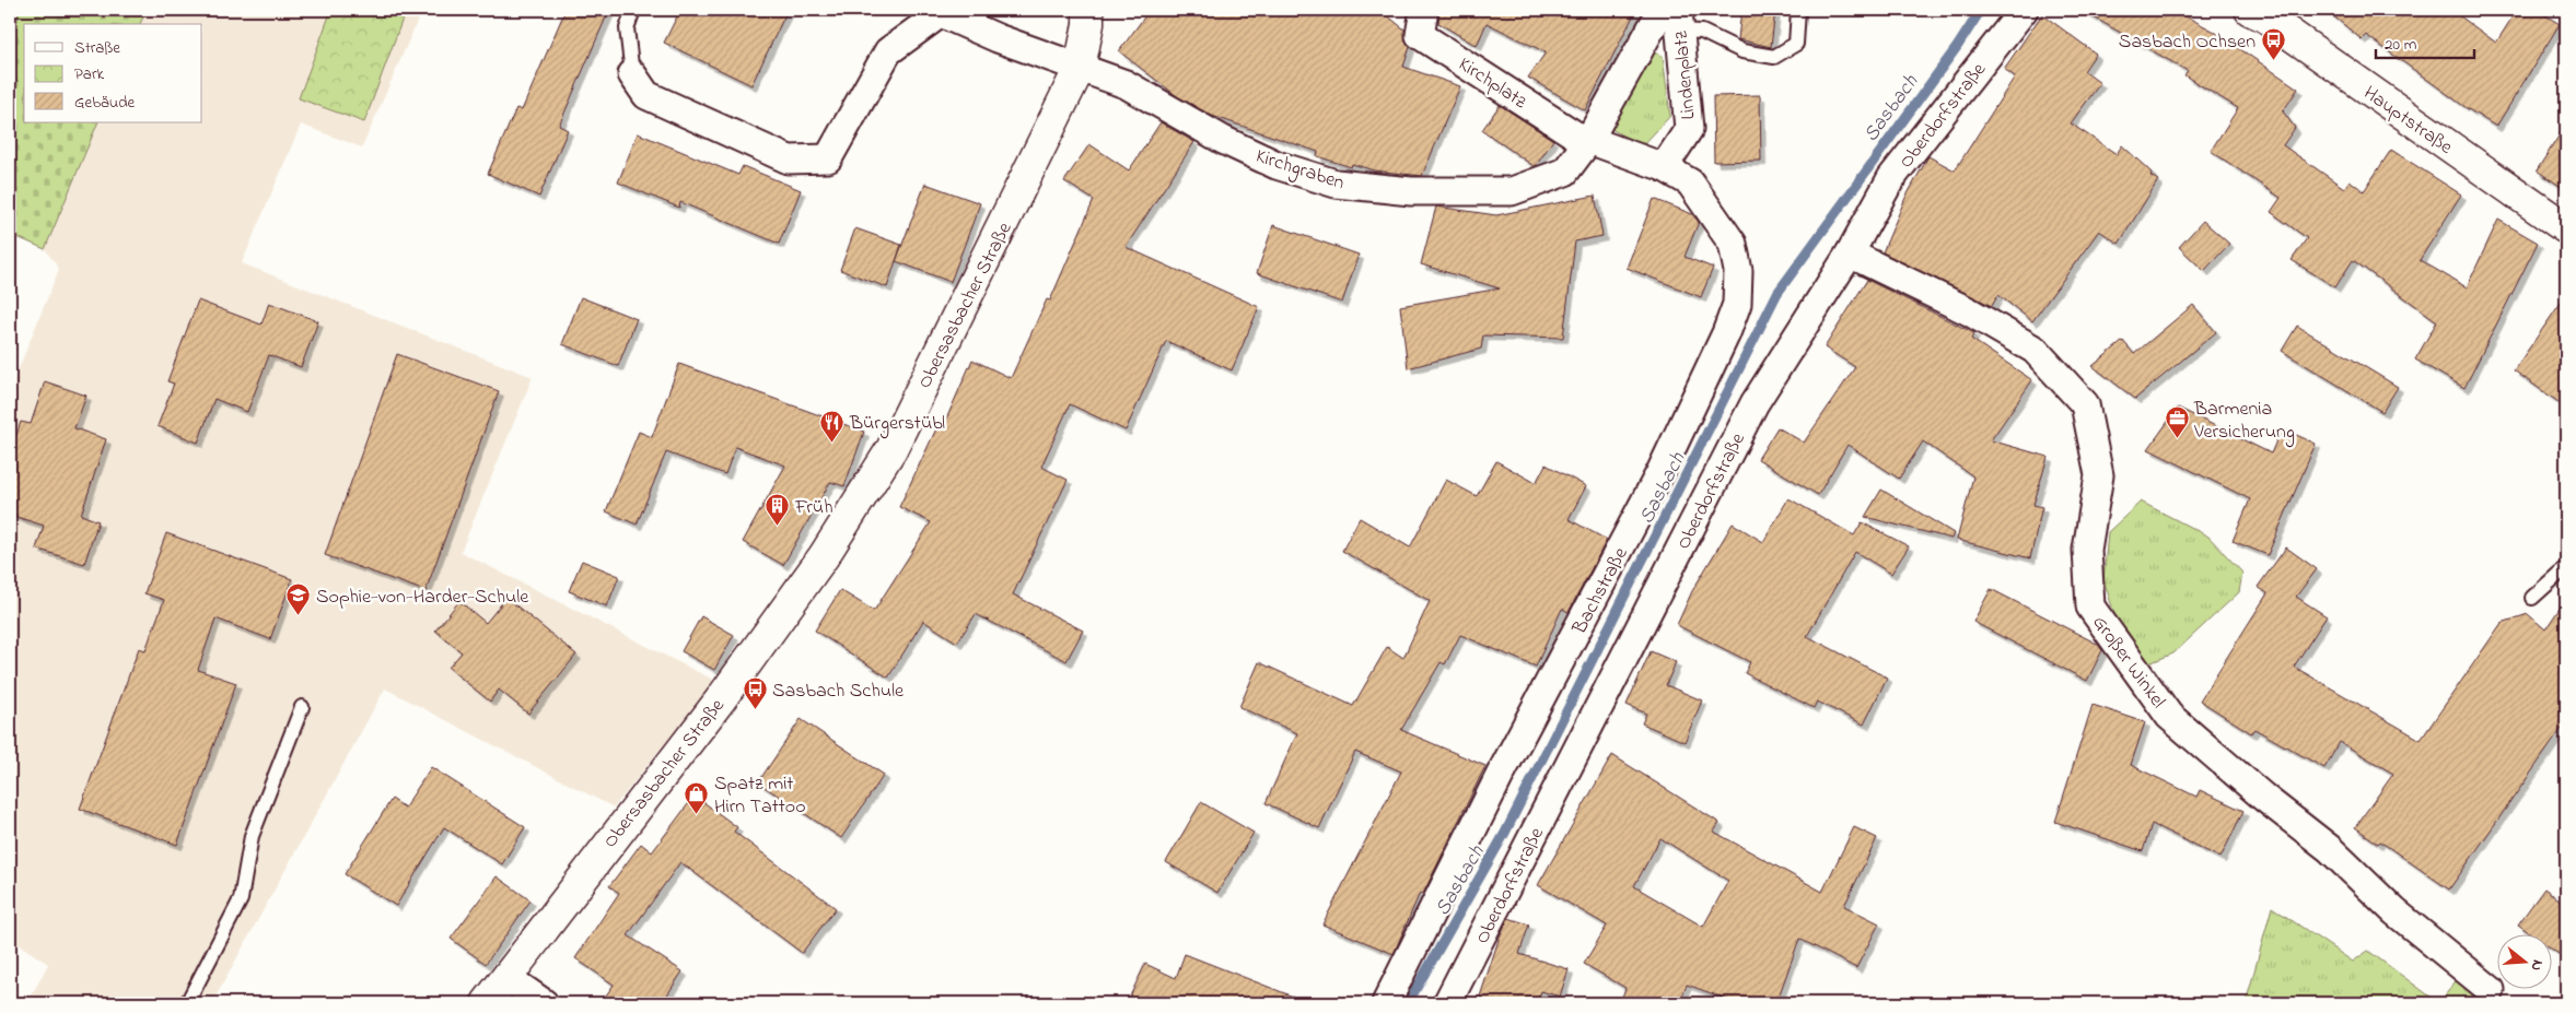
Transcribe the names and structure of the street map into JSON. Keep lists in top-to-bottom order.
{
  "streets": {
    "street": [
      "Lindenplatz",
      "Kirchplatz",
      "Oberdorfstraße",
      "Hauptstraße",
      "Kirchgraben",
      "Obersasbacher Straße",
      "Bachstraße",
      "Großer Winkel"
    ]
  },
  "crossings": [
    ["Lindenplatz", "Kirchplatz"],
    ["Lindenplatz", "Kirchgraben"],
    ["Lindenplatz", "Bachstraße"],
    ["Kirchplatz", "Kirchgraben"],
    ["Kirchplatz", "Bachstraße"],
    ["Oberdorfstraße", "Großer Winkel"],
    ["Kirchgraben", "Obersasbacher Straße"],
    ["Kirchgraben", "Bachstraße"]
  ],
  "water": ["Sasbach"],
  "places": {
    "bus stop": ["Sasbach Ochsen", "Sasbach Schule"],
    "office": ["Barmenia Versicherung"],
    "restaurant": ["Bürgerstübl"],
    "building": ["Früh"],
    "school or university": ["Sophie-von-Harder-Schule"],
    "shop": ["Spatz mit Hirn Tattoo"]
  },
  "legend": ["Straße", "Park", "Gebäude"],
  "scale_bar": "20 m",
  "north": "right"
}
